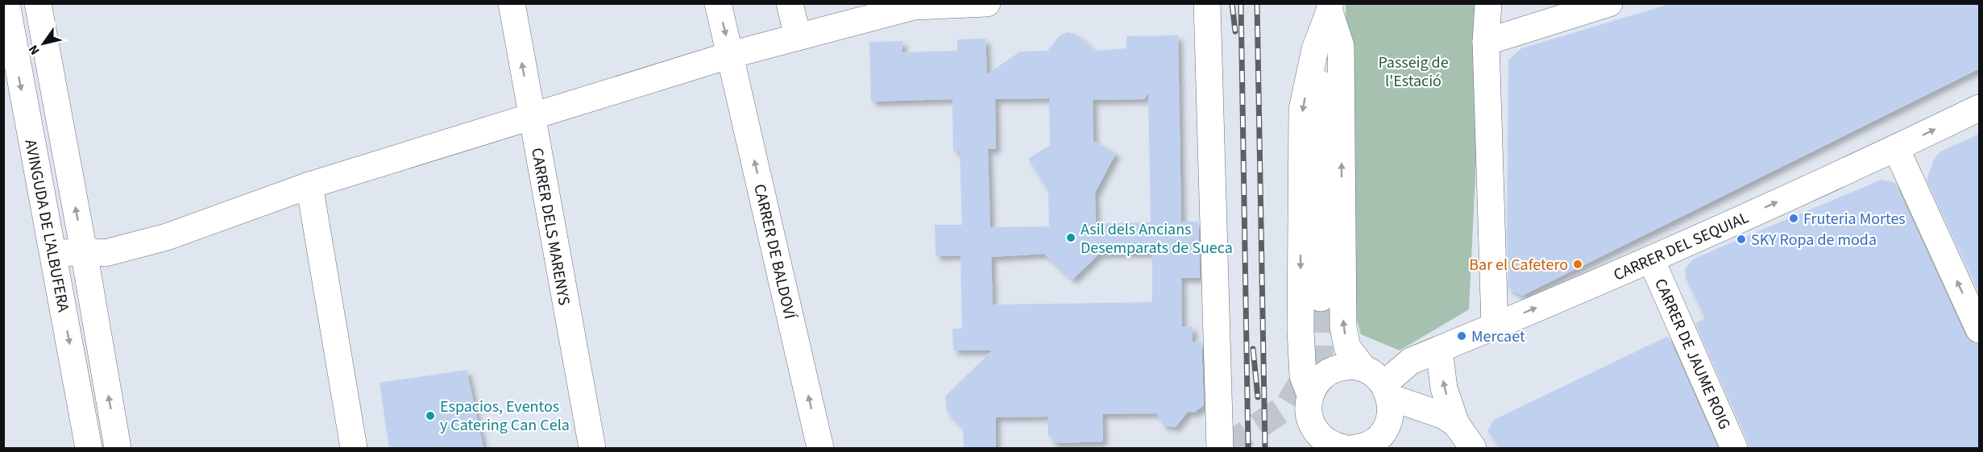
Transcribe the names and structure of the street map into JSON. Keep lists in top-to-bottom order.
{
  "streets": {
    "street": [
      "AVINGUDA DE L'ALBUFERA",
      "CARRER DELS MARENYS",
      "CARRER DEL SEQUIAL",
      "CARRER DE BALDOVÍ",
      "CARRER DE JAUME ROIG"
    ]
  },
  "crossings": [
    ["CARRER DEL SEQUIAL", "CARRER DE JAUME ROIG"]
  ],
  "one_way": ["CARRER DEL SEQUIAL"],
  "parks": ["Passeig de l'Estació"],
  "places": [
    "Fruteria Mortes",
    "Asil dels Ancians Desemparats de Sueca",
    "SKY Ropa de moda",
    "Bar el Cafetero",
    "Mercaet",
    "Espacios, Eventos y Catering Can Cela"
  ],
  "north": "bottom left"
}
